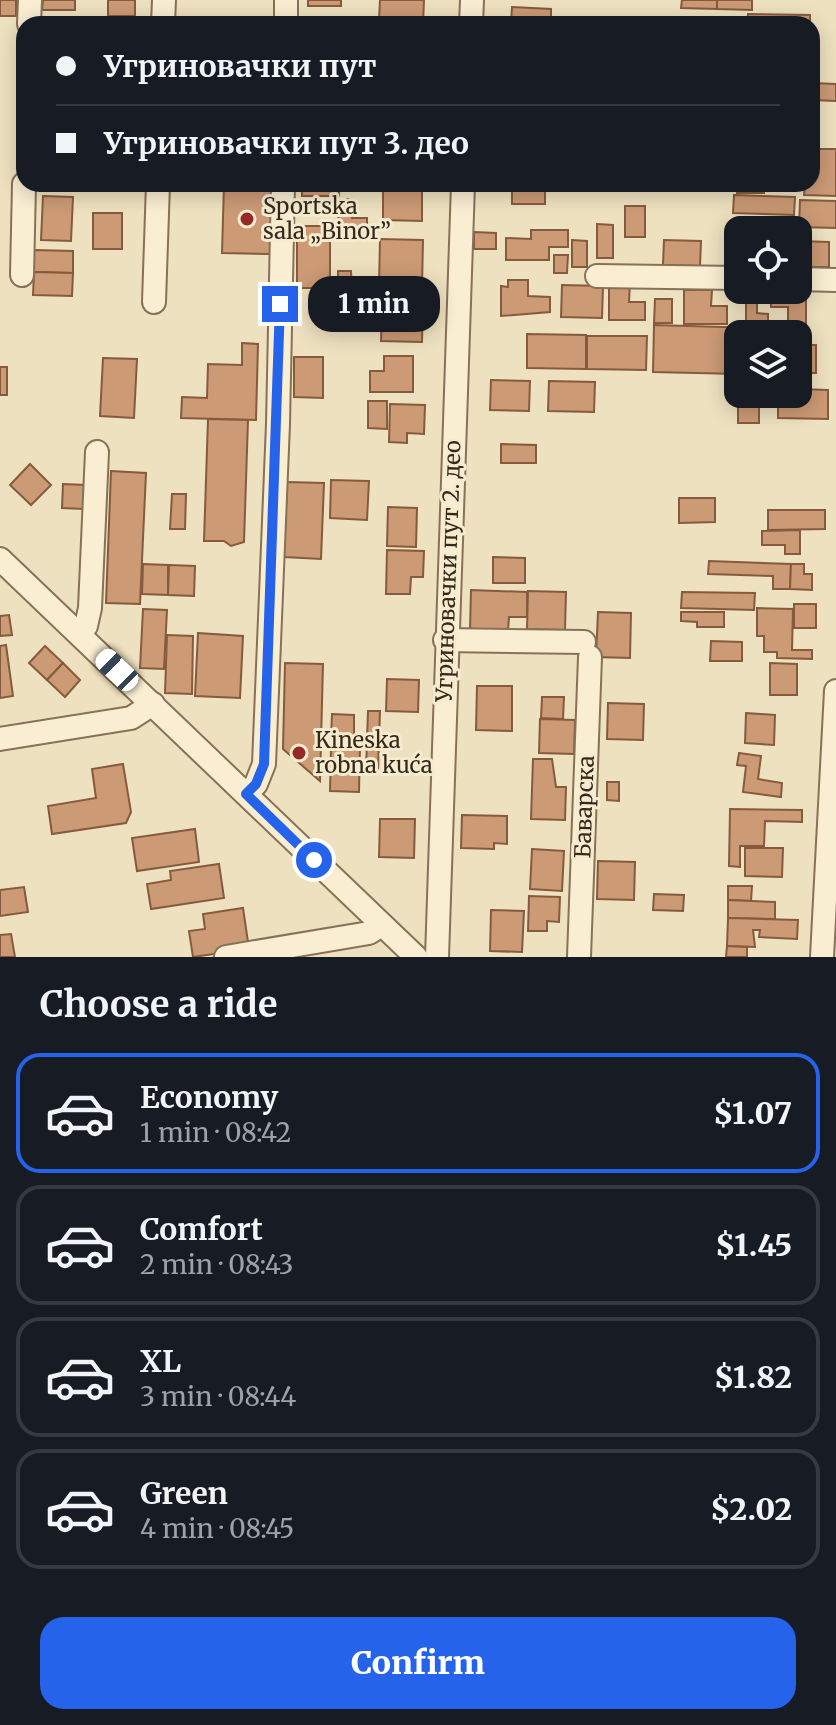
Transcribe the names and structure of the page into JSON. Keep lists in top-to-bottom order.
{
  "streets": {
    "street": ["Угриновачки пут 2. део", "Баварска"]
  },
  "crossings": [
    ["Угриновачки пут 2. део", "Баварска"]
  ],
  "places": ["Sportska sala „Binor”", "Kineska robna kuća"],
  "page": {
    "banner": ["Угриновачки пут", "Угриновачки пут 3. део"],
    "bubble": "1 min",
    "heading": "Choose a ride",
    "list": [
      {
        "name": "Economy",
        "note": "1 min · 08:42",
        "value": "$1.07"
      },
      {
        "name": "Comfort",
        "note": "2 min · 08:43",
        "value": "$1.45"
      },
      {
        "name": "XL",
        "note": "3 min · 08:44",
        "value": "$1.82"
      },
      {
        "name": "Green",
        "note": "4 min · 08:45",
        "value": "$2.02"
      }
    ],
    "buttons": "Confirm"
  }
}
